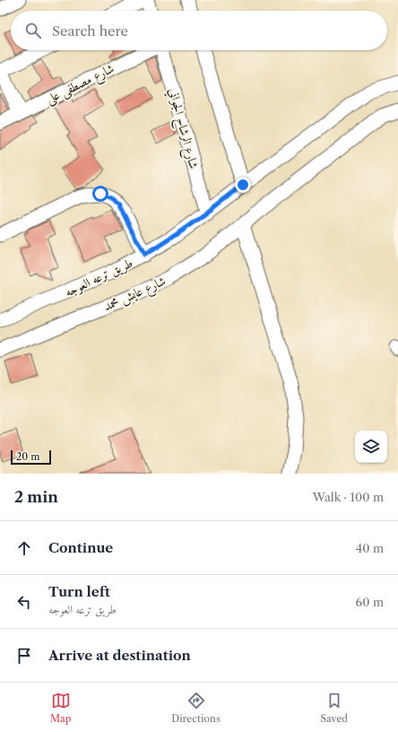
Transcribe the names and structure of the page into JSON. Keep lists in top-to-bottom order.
{
  "streets": {
    "street": [
      "شارع مصطفى على",
      "شارع الرشاح الجواني",
      "طريق ترعه العوجه",
      "شارع عايش محمد"
    ]
  },
  "crossings": [
    ["شارع الرشاح الجواني", "طريق ترعه العوجه"]
  ],
  "scale_bar": "20 m",
  "page": {
    "search": "Search here",
    "scale": "20 m",
    "heading": ["2 min", "Walk · 100 m"],
    "list": [
      ["Continue", "40 m"],
      ["Turn left", "طريق ترعه العوجه", "60 m"],
      "Arrive at destination"
    ],
    "nav": ["Map", "Directions", "Saved"]
  }
}
